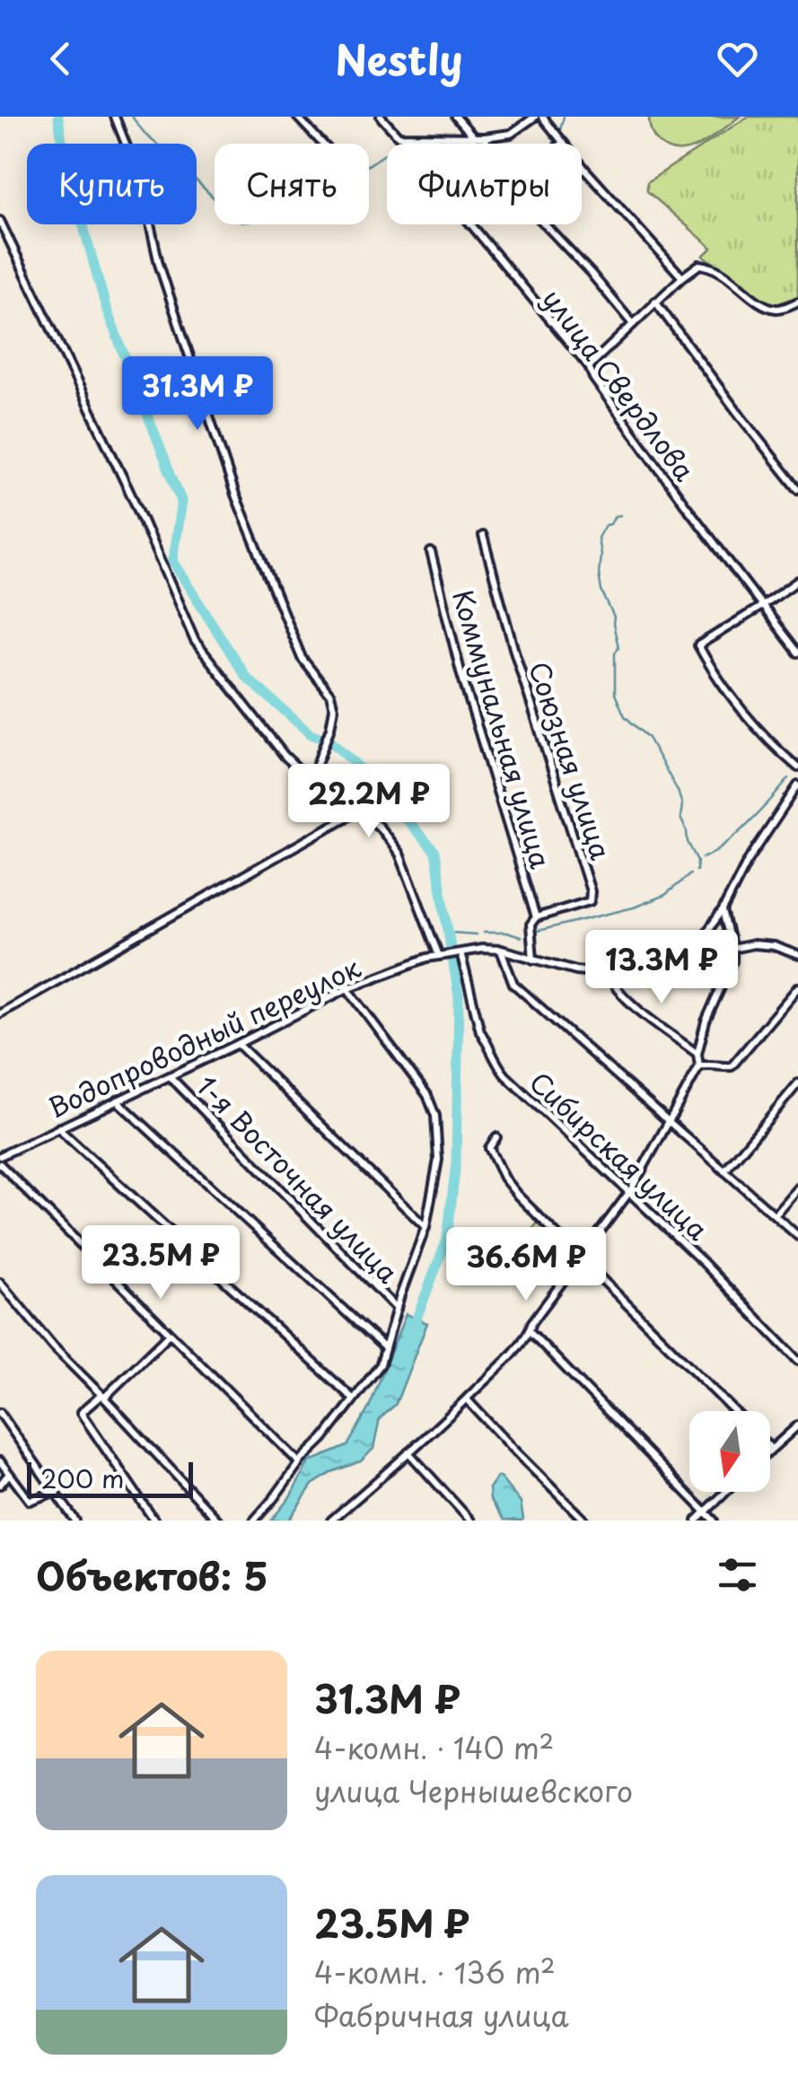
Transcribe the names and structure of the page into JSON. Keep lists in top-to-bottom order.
{
  "streets": {
    "street": [
      "улица Свердлова",
      "Коммунальная улица",
      "Союзная улица",
      "Водопроводный переулок",
      "Сибирская улица",
      "1-я Восточная улица"
    ]
  },
  "crossings": [
    ["Коммунальная улица", "Союзная улица"],
    ["Водопроводный переулок", "Сибирская улица"],
    ["Водопроводный переулок", "1-я Восточная улица"]
  ],
  "scale_bar": "200 m",
  "north": "bottom",
  "page": {
    "header": "Nestly",
    "chip": ["Купить", "Снять", "Фильтры"],
    "price": [
      "31.3M ₽",
      "22.2M ₽",
      "13.3M ₽",
      "23.5M ₽",
      "36.6M ₽"
    ],
    "scale": "200 m",
    "heading": "Объектов: 5",
    "list": [
      {
        "name": "31.3M ₽",
        "note": "4-комн. · 140 m² · улица Чернышевского"
      },
      {
        "name": "23.5M ₽",
        "note": "4-комн. · 136 m² · Фабричная улица"
      }
    ]
  }
}
